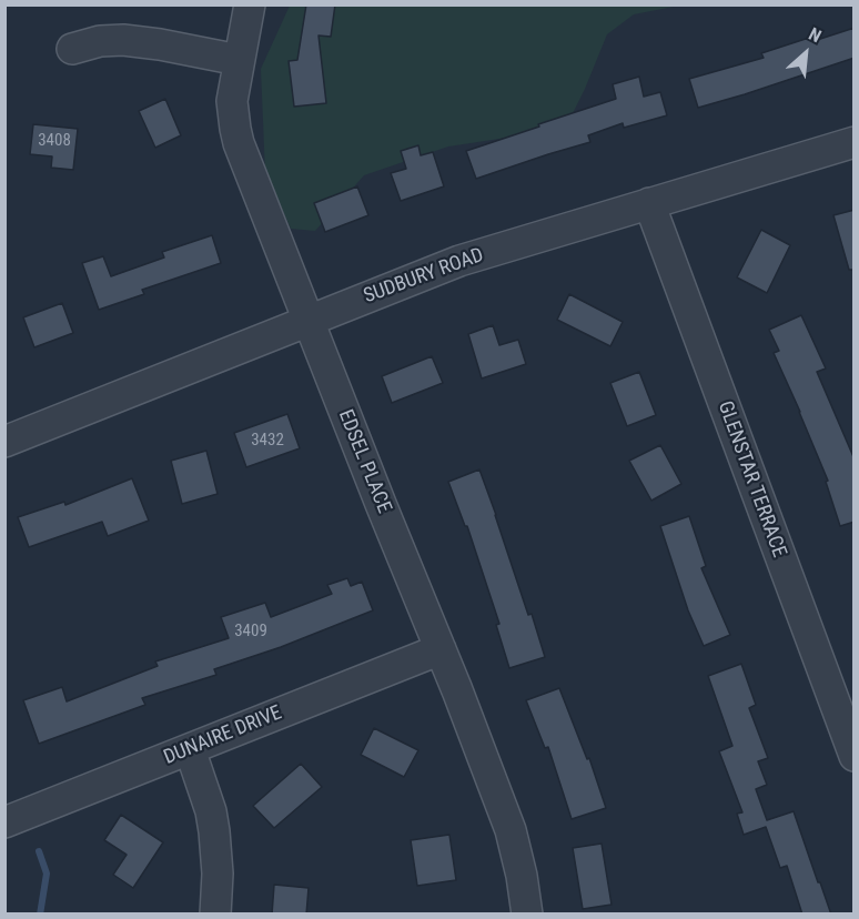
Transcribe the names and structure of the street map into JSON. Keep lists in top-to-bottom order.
{
  "streets": {
    "street": [
      "SUDBURY ROAD",
      "EDSEL PLACE",
      "GLENSTAR TERRACE",
      "DUNAIRE DRIVE"
    ]
  },
  "crossings": [
    ["SUDBURY ROAD", "EDSEL PLACE"],
    ["SUDBURY ROAD", "GLENSTAR TERRACE"],
    ["EDSEL PLACE", "DUNAIRE DRIVE"]
  ],
  "house_numbers": ["3408", "3432", "3409"],
  "north": "top right"
}
